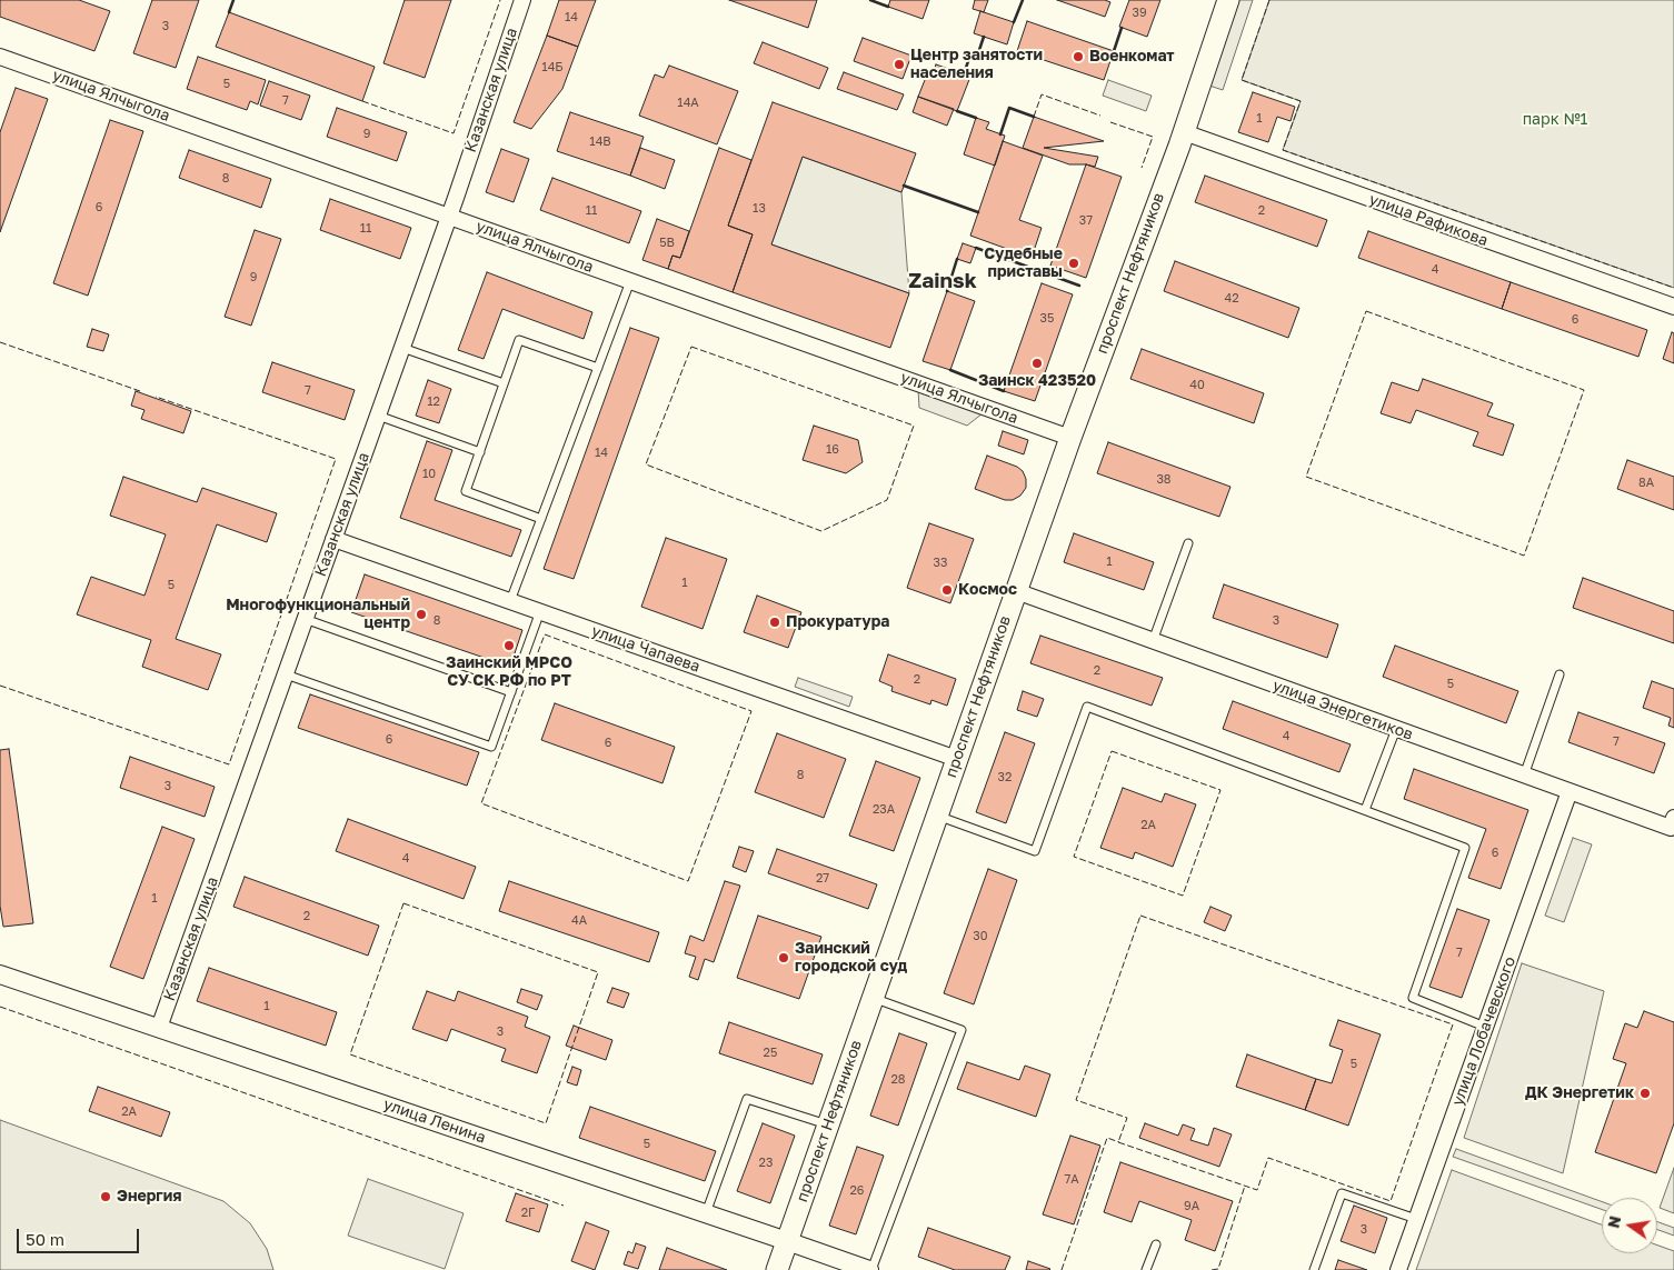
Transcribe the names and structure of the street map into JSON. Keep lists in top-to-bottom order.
{
  "streets": {
    "main road": ["проспект Нефтяников"],
    "street": [
      "Казанская улица",
      "улица Ялчыгола",
      "улица Рафикова",
      "улица Чапаева",
      "улица Энергетиков",
      "улица Лобачевского",
      "улица Ленина"
    ]
  },
  "crossings": [
    ["Казанская улица", "улица Ялчыгола"],
    ["Казанская улица", "улица Чапаева"],
    ["Казанская улица", "улица Ленина"],
    ["улица Ялчыгола", "проспект Нефтяников"],
    ["улица Рафикова", "проспект Нефтяников"],
    ["проспект Нефтяников", "улица Чапаева"],
    ["проспект Нефтяников", "улица Энергетиков"],
    ["проспект Нефтяников", "улица Ленина"],
    ["улица Энергетиков", "улица Лобачевского"]
  ],
  "districts": ["Zainsk"],
  "parks": ["парк №1"],
  "places": [
    "Военкомат",
    "Центр занятости населения",
    "Судебные приставы",
    "Заинск 423520",
    "Космос",
    "Многофункциональный центр",
    "Прокуратура",
    "Заинский МРСО СУ СК РФ по РТ",
    "Заинский городской суд",
    "ДК Энергетик",
    "Энергия"
  ],
  "house_numbers": [
    "39",
    "14",
    "3",
    "14Б",
    "5",
    "7",
    "14А",
    "1",
    "9",
    "14В",
    "8",
    "6",
    "13",
    "11",
    "2",
    "37",
    "11",
    "5В",
    "4",
    "9",
    "42",
    "35",
    "6",
    "40",
    "7",
    "12",
    "16",
    "14",
    "10",
    "38",
    "8А",
    "1",
    "33",
    "1",
    "5",
    "8",
    "3",
    "2",
    "2",
    "5",
    "4",
    "6",
    "7",
    "6",
    "8",
    "32",
    "3",
    "23А",
    "2А",
    "6",
    "4",
    "27",
    "1",
    "2",
    "4А",
    "30",
    "7",
    "1",
    "3",
    "25",
    "5",
    "28",
    "2А",
    "5",
    "23",
    "7А",
    "26",
    "9А",
    "2Г",
    "3"
  ],
  "scale_bar": "50 m",
  "north": "left"
}
